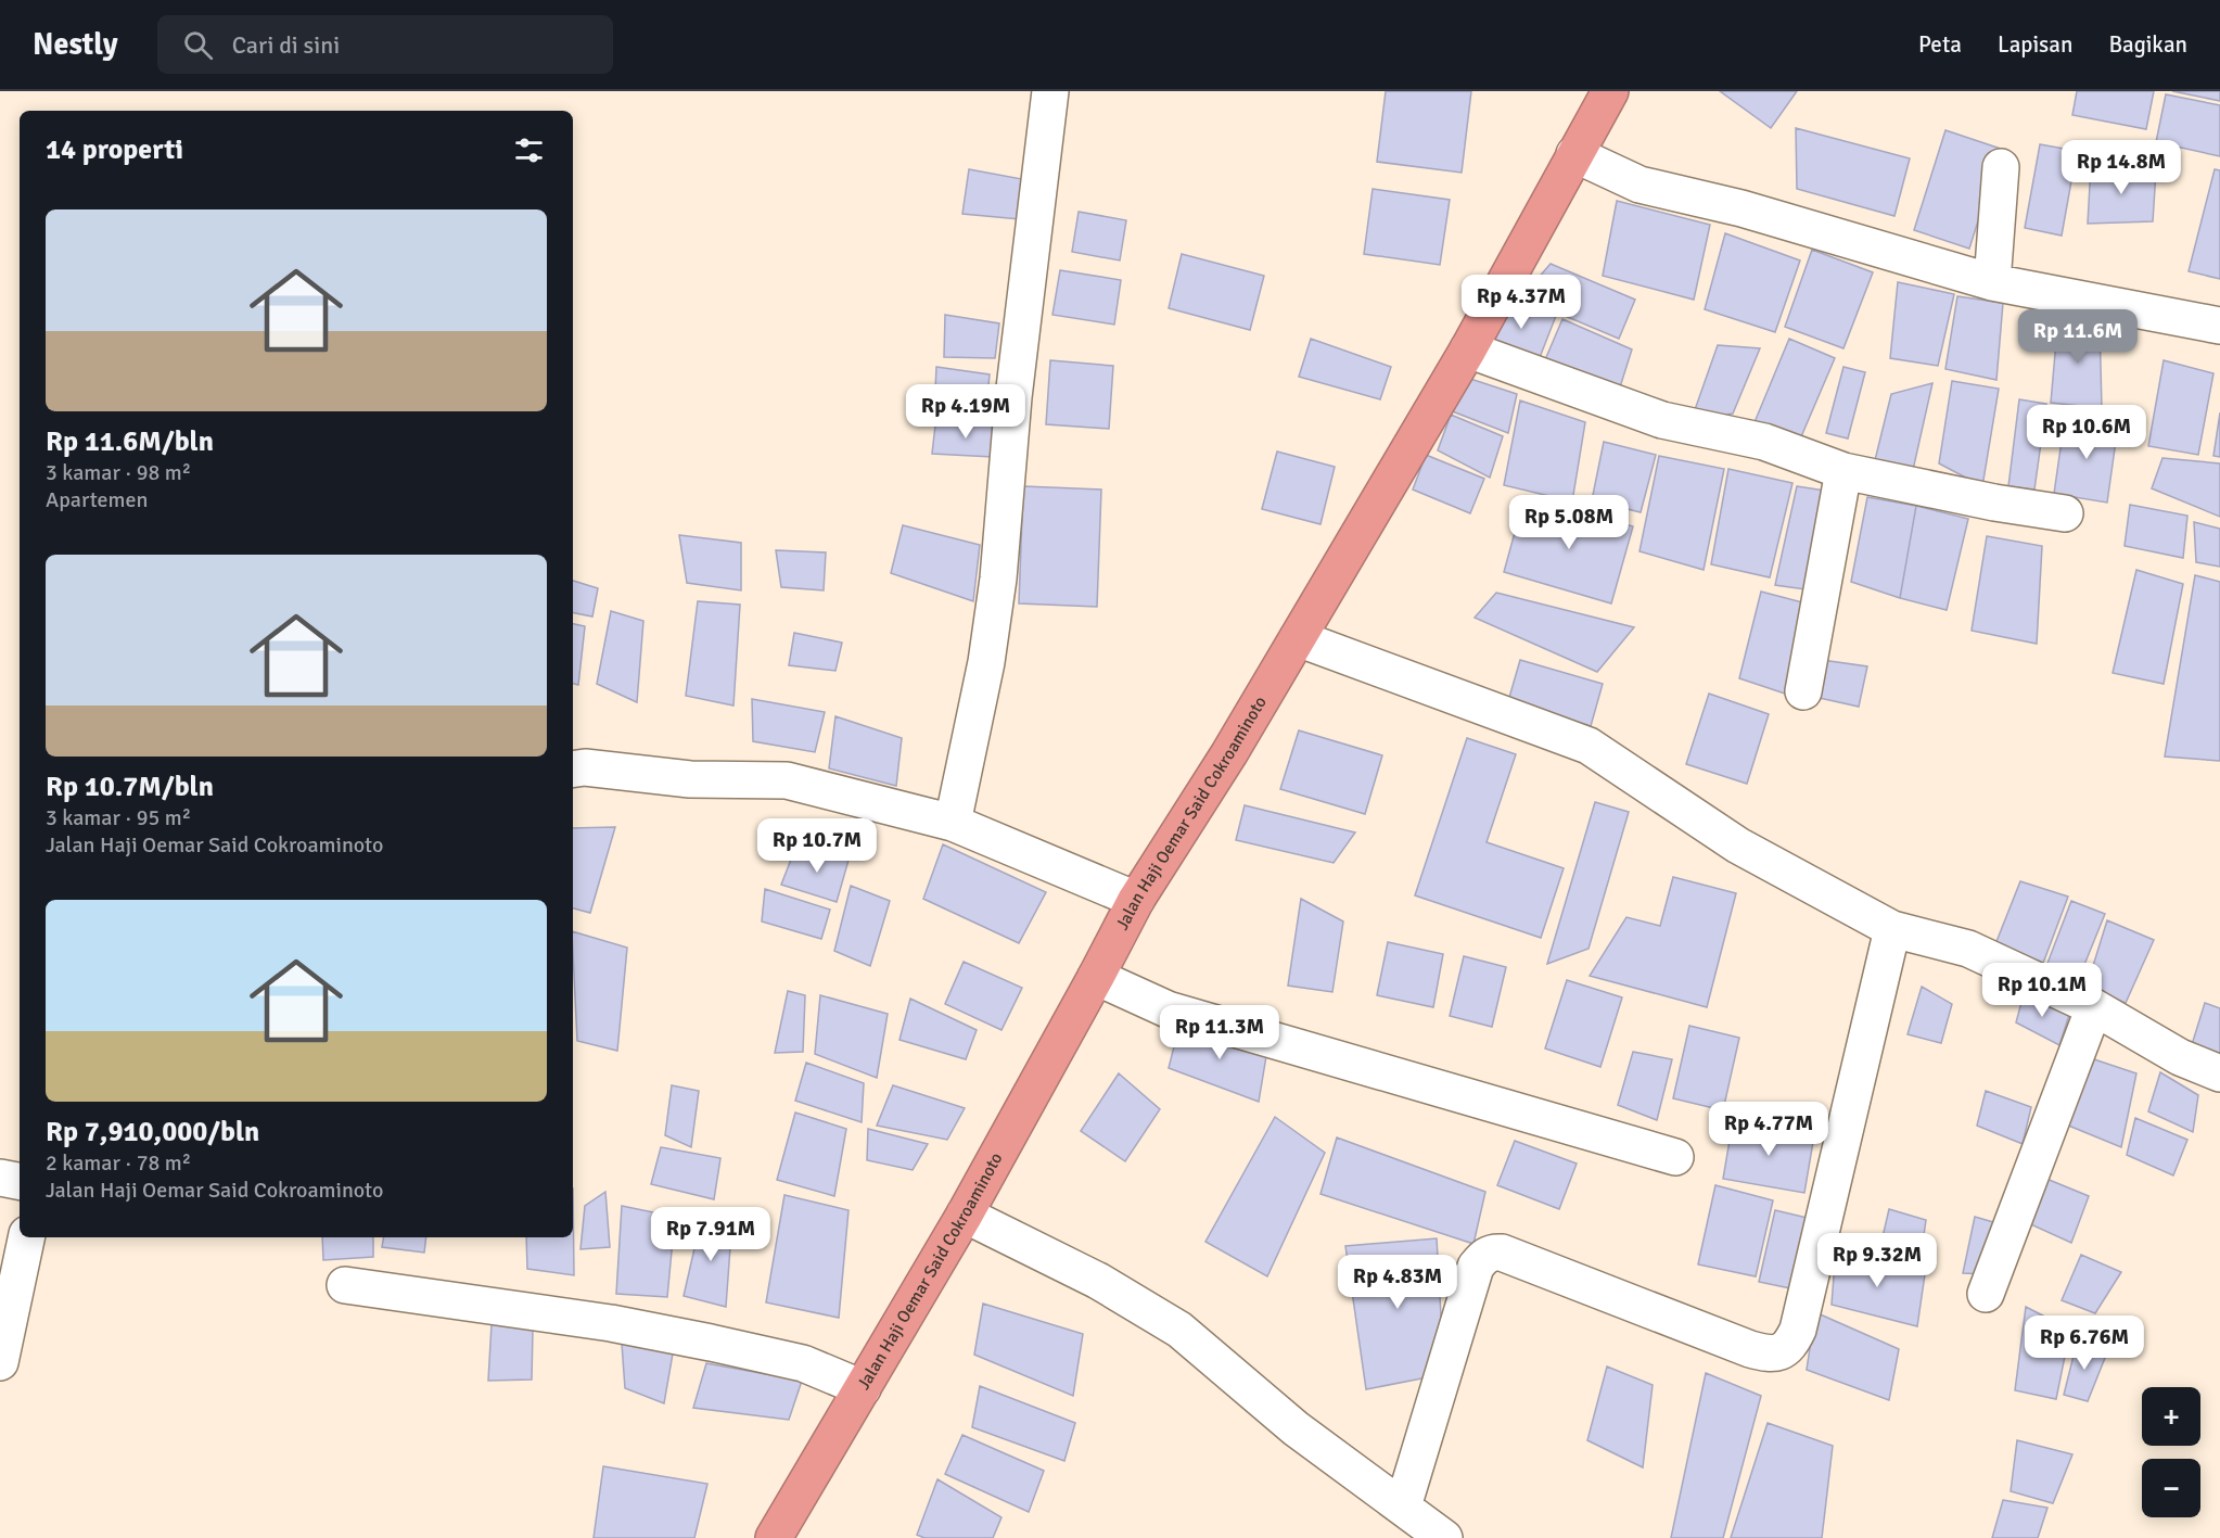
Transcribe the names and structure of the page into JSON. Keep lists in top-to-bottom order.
{
  "streets": {
    "highway": ["Jalan Haji Oemar Said Cokroaminoto"]
  },
  "page": {
    "header": "Nestly",
    "search": "Cari di sini",
    "nav": ["Peta", "Lapisan", "Bagikan"],
    "heading": "14 properti",
    "price": [
      "Rp 14.8M",
      "Rp 4.37M",
      "Rp 11.6M",
      "Rp 4.19M",
      "Rp 10.6M",
      "Rp 5.08M",
      "Rp 10.7M",
      "Rp 10.1M",
      "Rp 11.3M",
      "Rp 4.77M",
      "Rp 7.91M",
      "Rp 9.32M",
      "Rp 4.83M",
      "Rp 6.76M"
    ],
    "list": [
      {
        "name": "Rp 11.6M/bln",
        "note": "3 kamar · 98 m² · Apartemen"
      },
      {
        "name": "Rp 10.7M/bln",
        "note": "3 kamar · 95 m² · Jalan Haji Oemar Said Cokroaminoto"
      },
      {
        "name": "Rp 7,910,000/bln",
        "note": "2 kamar · 78 m² · Jalan Haji Oemar Said Cokroaminoto"
      }
    ],
    "map_buttons": ["+", "−"]
  }
}
